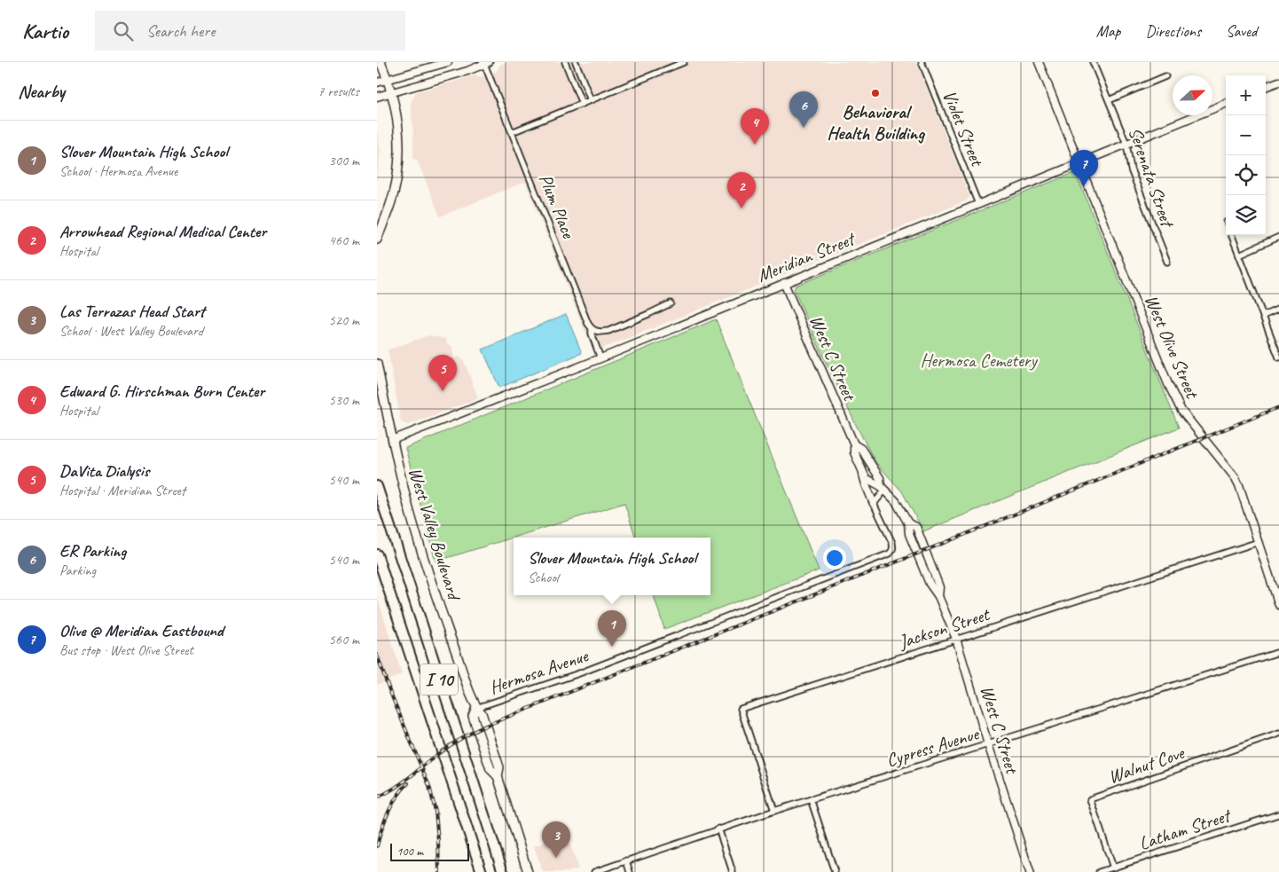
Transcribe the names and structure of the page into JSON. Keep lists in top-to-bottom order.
{
  "streets": {
    "highway": ["I 10"],
    "main road": ["West Valley Boulevard"],
    "street": [
      "Violet Street",
      "Serenata Street",
      "Plum Place",
      "Meridian Street",
      "West Olive Street",
      "West C Street",
      "Jackson Street",
      "Hermosa Avenue",
      "Cypress Avenue",
      "Walnut Cove",
      "Latham Street"
    ]
  },
  "crossings": [
    ["Violet Street", "Meridian Street"],
    ["Serenata Street", "Meridian Street"],
    ["Plum Place", "Meridian Street"],
    ["Meridian Street", "West Olive Street"],
    ["Meridian Street", "West C Street"],
    ["Meridian Street", "West Valley Boulevard"],
    ["West Olive Street", "Jackson Street"],
    ["West C Street", "Jackson Street"],
    ["West C Street", "Cypress Avenue"],
    ["West Valley Boulevard", "Hermosa Avenue"],
    ["Jackson Street", "Cypress Avenue"],
    ["Walnut Cove", "Latham Street"]
  ],
  "parks": ["Hermosa Cemetery"],
  "places": ["Behavioral Health Building"],
  "scale_bar": "100 m",
  "north": "right",
  "page": {
    "header": "Kartio",
    "search": "Search here",
    "nav": ["Map", "Directions", "Saved"],
    "heading": ["Nearby", "7 results"],
    "map_buttons": ["+", "−"],
    "pins": [
      "6",
      "4",
      "7",
      "2",
      "5",
      "1",
      "3"
    ],
    "list": [
      {
        "mark": "1",
        "name": "Slover Mountain High School",
        "note": "School · Hermosa Avenue",
        "value": "300 m"
      },
      {
        "mark": "2",
        "name": "Arrowhead Regional Medical Center",
        "note": "Hospital",
        "value": "460 m"
      },
      {
        "mark": "3",
        "name": "Las Terrazas Head Start",
        "note": "School · West Valley Boulevard",
        "value": "520 m"
      },
      {
        "mark": "4",
        "name": "Edward G. Hirschman Burn Center",
        "note": "Hospital",
        "value": "530 m"
      },
      {
        "mark": "5",
        "name": "DaVita Dialysis",
        "note": "Hospital · Meridian Street",
        "value": "540 m"
      },
      {
        "mark": "6",
        "name": "ER Parking",
        "note": "Parking",
        "value": "540 m"
      },
      {
        "mark": "7",
        "name": "Olive @ Meridian Eastbound",
        "note": "Bus stop · West Olive Street",
        "value": "560 m"
      }
    ],
    "popup": ["Slover Mountain High School", "School"],
    "scale": "100 m"
  }
}
